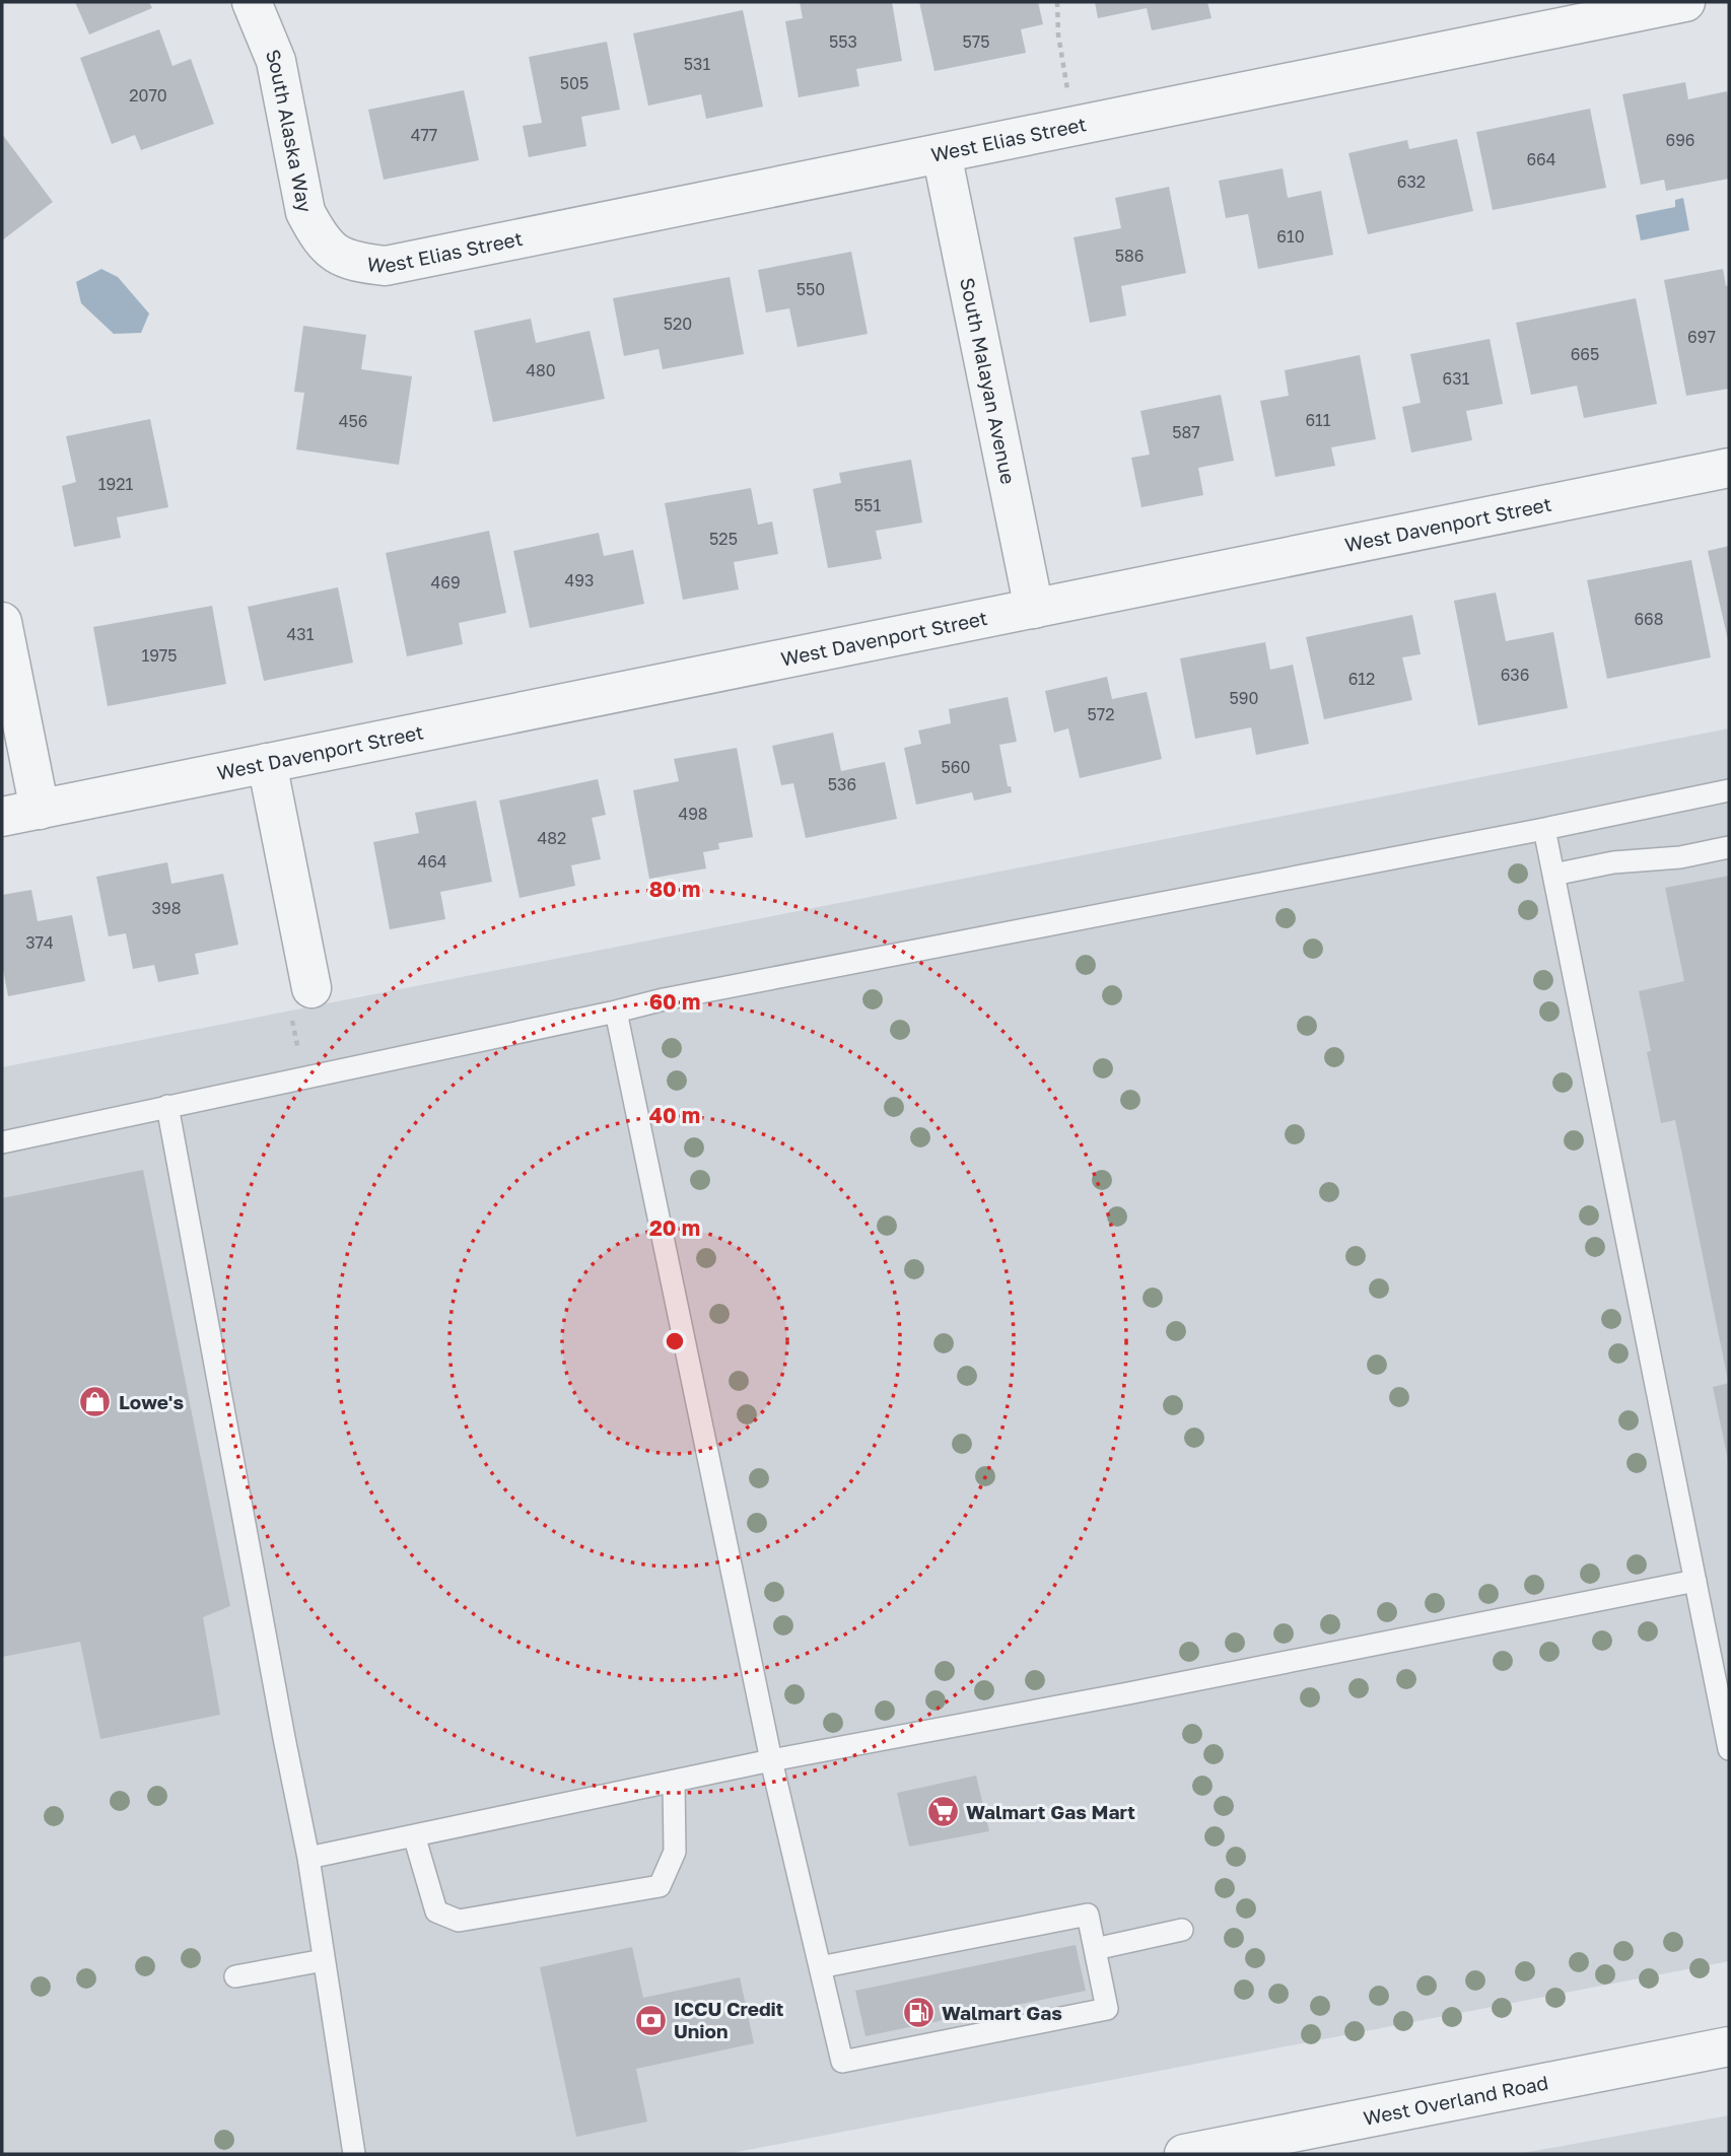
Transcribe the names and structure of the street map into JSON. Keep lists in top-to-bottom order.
{
  "streets": {
    "street": [
      "South Alaska Way",
      "West Elias Street",
      "South Malayan Avenue",
      "West Davenport Street",
      "West Overland Road"
    ]
  },
  "crossings": [
    ["South Alaska Way", "West Elias Street"],
    ["West Elias Street", "South Malayan Avenue"],
    ["South Malayan Avenue", "West Davenport Street"]
  ],
  "places": {
    "shop": ["Lowe's"],
    "supermarket": ["Walmart Gas Mart"],
    "fuel station": ["Walmart Gas"],
    "bank": ["ICCU Credit Union"]
  },
  "house_numbers": [
    "553",
    "575",
    "531",
    "505",
    "2070",
    "477",
    "696",
    "664",
    "632",
    "610",
    "586",
    "550",
    "520",
    "697",
    "665",
    "480",
    "631",
    "611",
    "456",
    "587",
    "1921",
    "551",
    "525",
    "493",
    "469",
    "668",
    "431",
    "1975",
    "636",
    "612",
    "590",
    "572",
    "560",
    "536",
    "498",
    "482",
    "464",
    "398",
    "374"
  ],
  "rings": [
    "80 m",
    "60 m",
    "40 m",
    "20 m"
  ]
}
